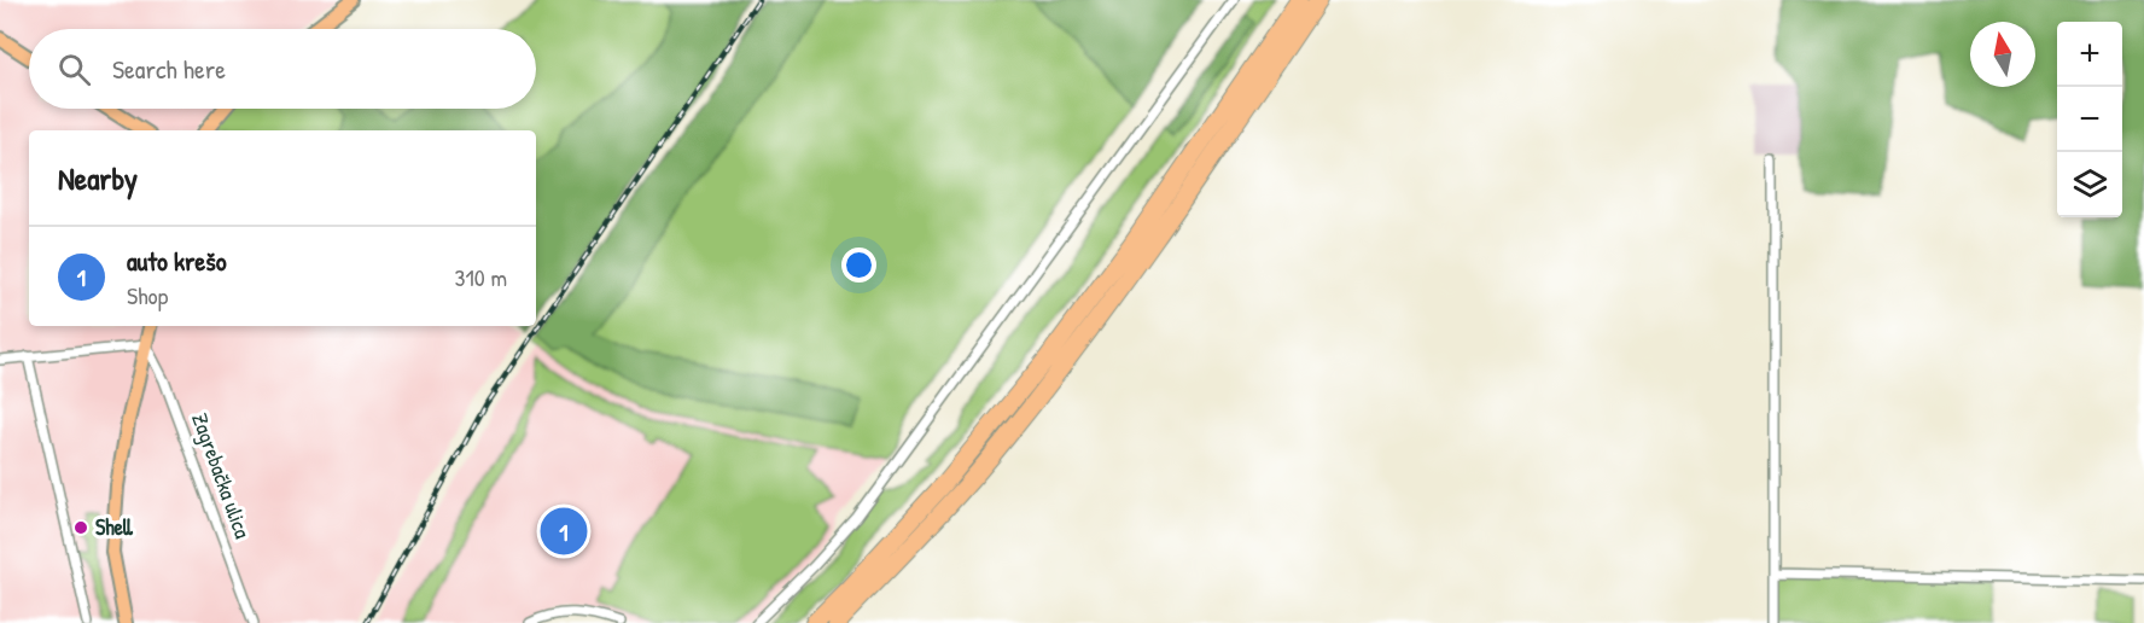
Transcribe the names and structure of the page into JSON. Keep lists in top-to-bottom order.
{
  "streets": {
    "street": ["Zagrebačka ulica"]
  },
  "places": ["Shell"],
  "north": "top",
  "page": {
    "map_buttons": ["+", "−"],
    "search": "Search here",
    "heading": "Nearby",
    "list": [
      {
        "mark": "1",
        "name": "auto krešo",
        "note": "Shop",
        "value": "310 m"
      }
    ],
    "pins": "1"
  }
}
